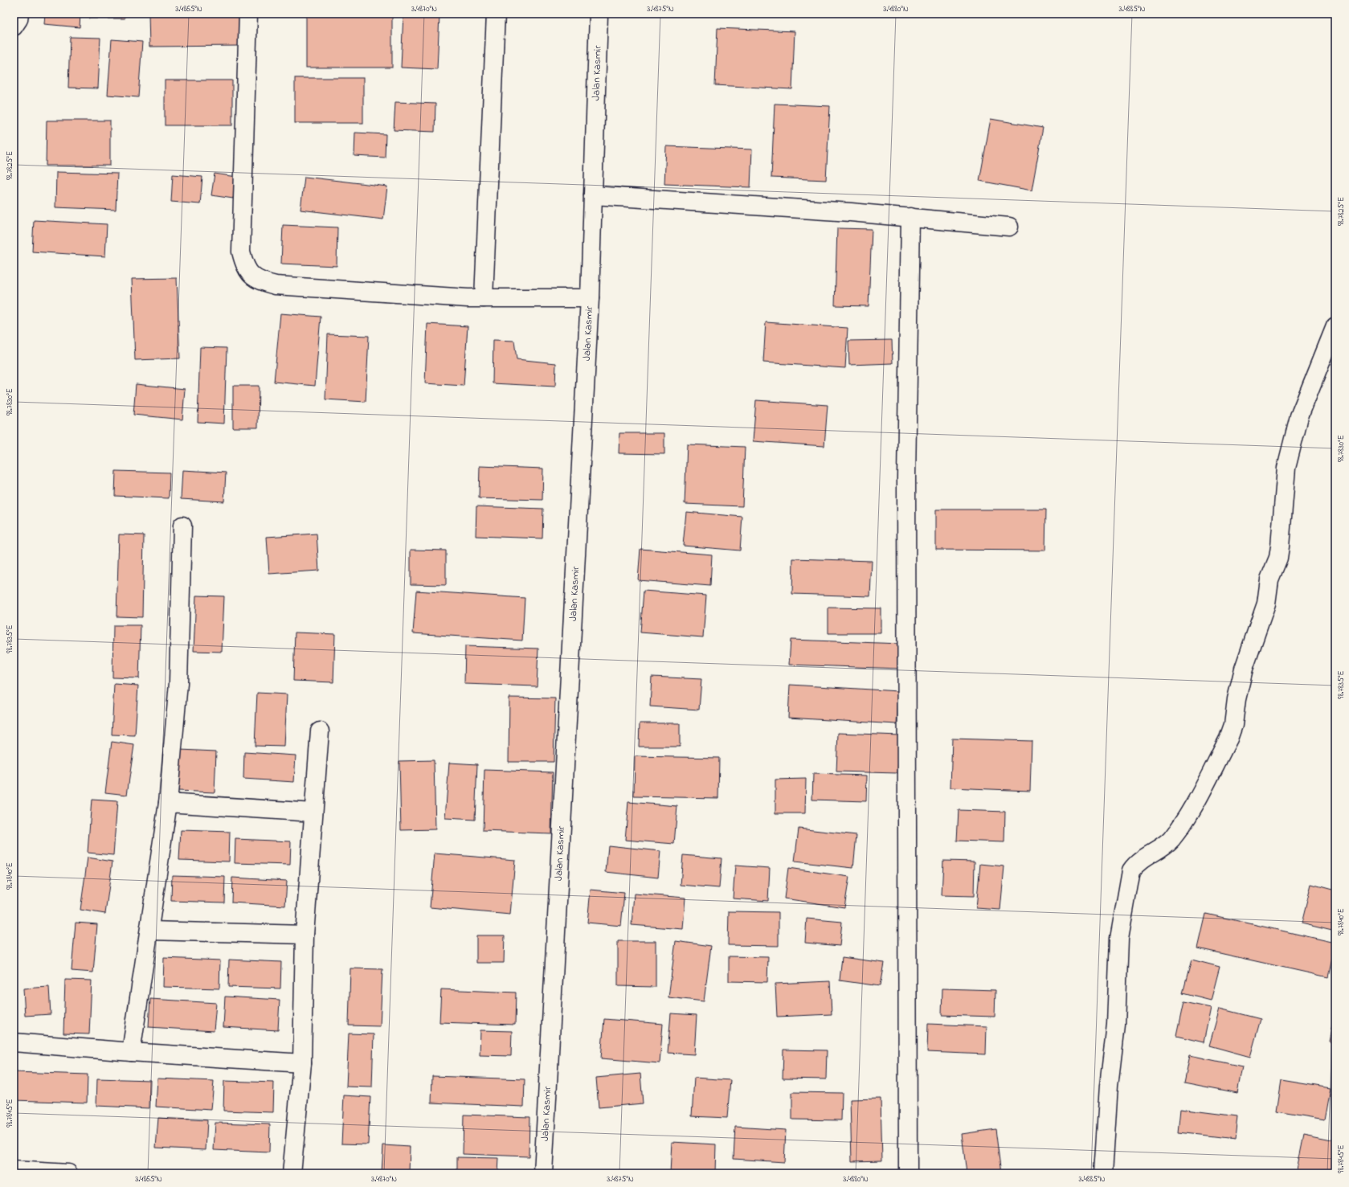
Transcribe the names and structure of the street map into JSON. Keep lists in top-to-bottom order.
{
  "streets": {
    "street": ["Jalan Kasmir"]
  },
  "coordinates": [
    "3.4865°N",
    "3.4870°N",
    "3.4875°N",
    "3.4880°N",
    "3.4885°N",
    "98.7825°E",
    "98.7830°E",
    "98.7835°E",
    "98.7840°E",
    "98.7845°E"
  ]
}
